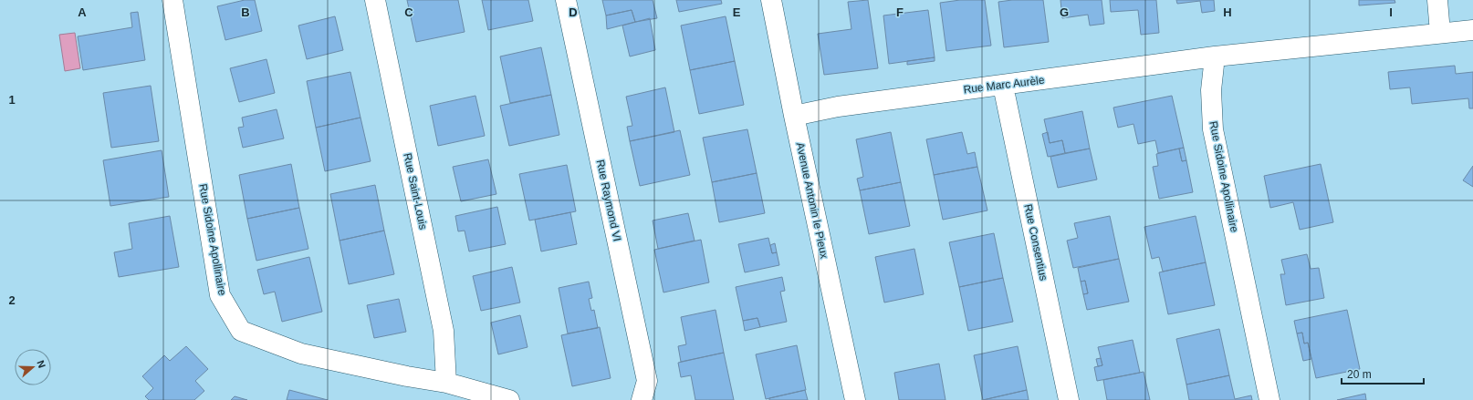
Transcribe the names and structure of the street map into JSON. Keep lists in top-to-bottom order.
{
  "streets": {
    "street": [
      "Rue Marc Aurèle",
      "Rue Sidoine Apollinaire",
      "Rue Saint-Louis",
      "Rue Raymond VI",
      "Avenue Antonin le Pieux",
      "Rue Consentius"
    ]
  },
  "crossings": [
    ["Rue Marc Aurèle", "Rue Sidoine Apollinaire"],
    ["Rue Marc Aurèle", "Avenue Antonin le Pieux"],
    ["Rue Marc Aurèle", "Rue Consentius"],
    ["Rue Sidoine Apollinaire", "Rue Saint-Louis"]
  ],
  "scale_bar": "20 m",
  "north": "right",
  "grid": {
    "columns": [
      "A",
      "B",
      "C",
      "D",
      "E",
      "F",
      "G",
      "H",
      "I"
    ],
    "rows": ["1", "2"]
  }
}
